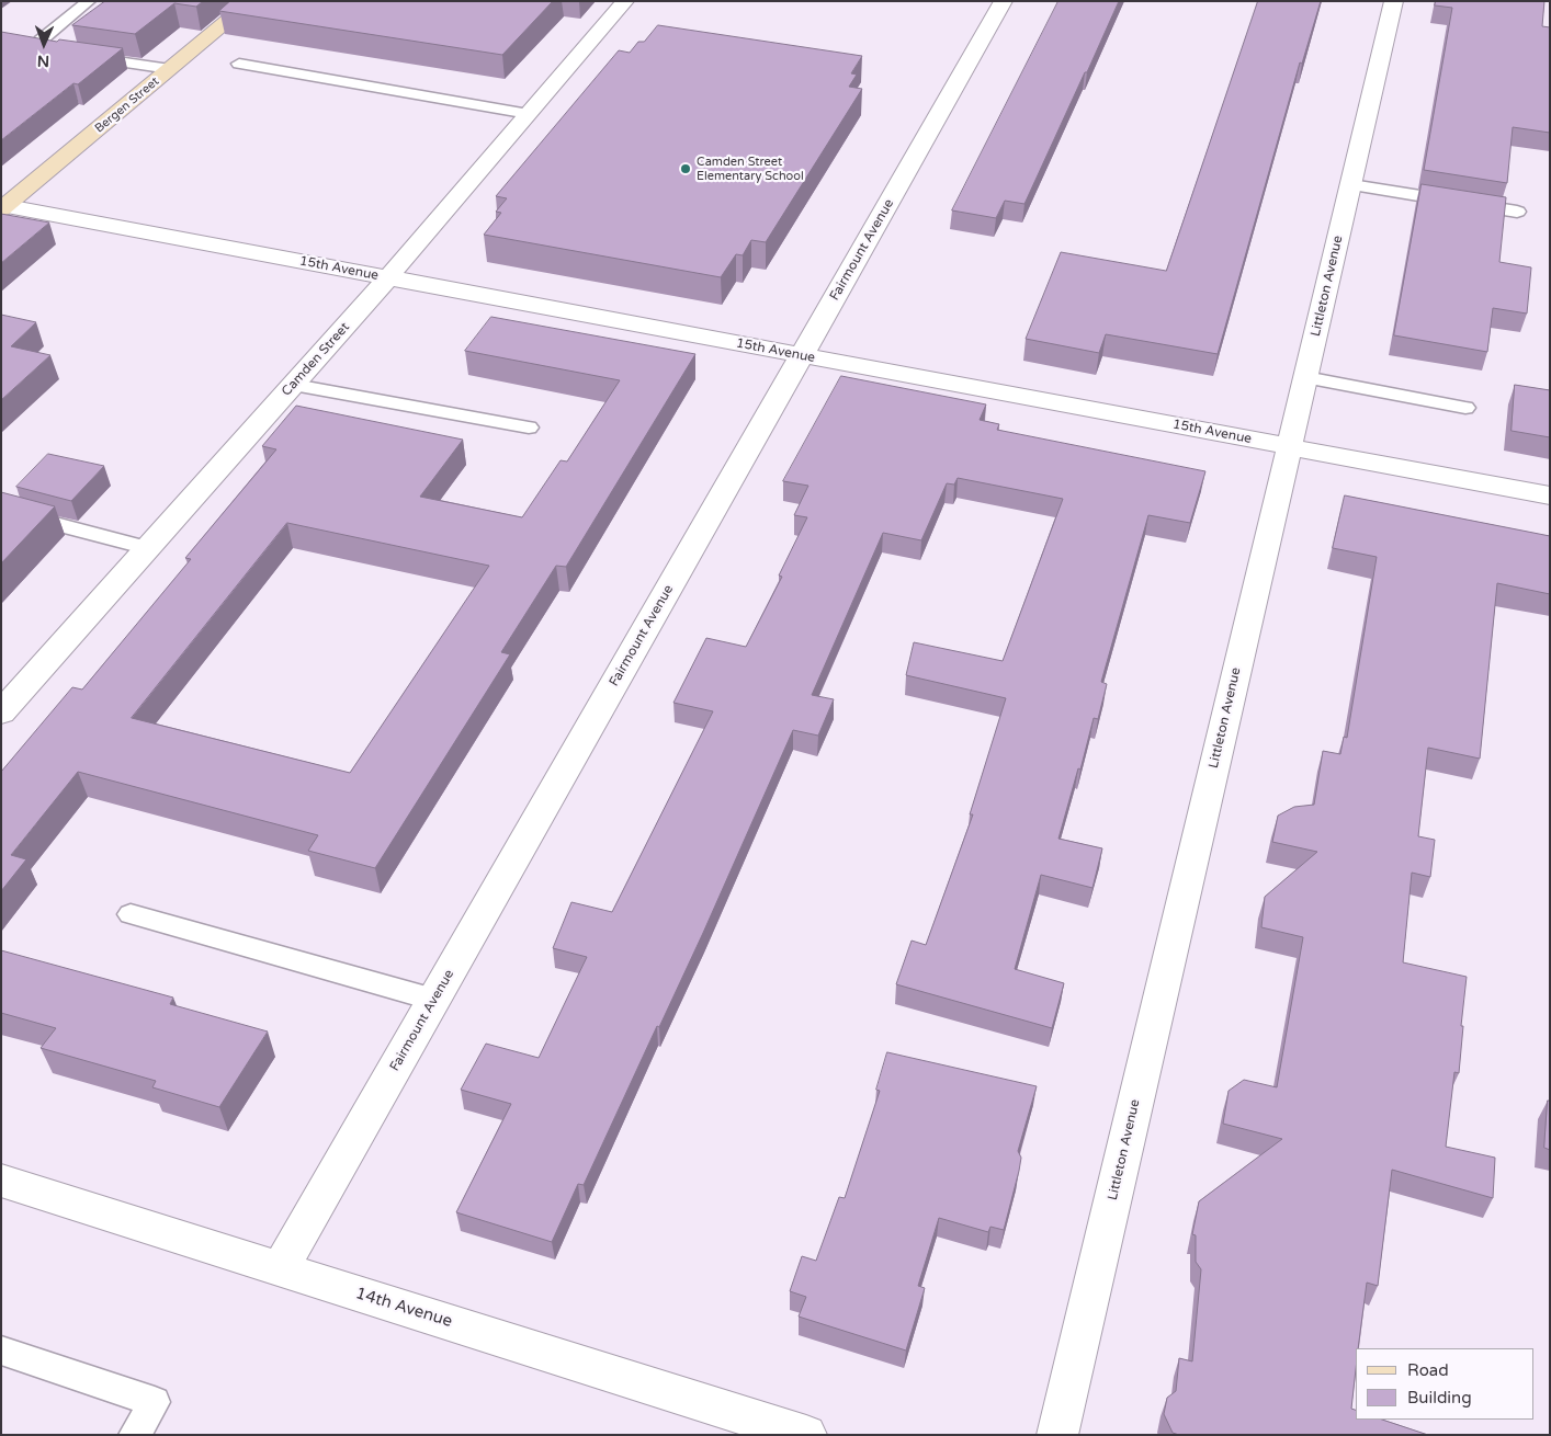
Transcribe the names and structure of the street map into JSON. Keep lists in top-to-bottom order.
{
  "streets": {
    "main road": ["Bergen Street"],
    "street": [
      "Fairmount Avenue",
      "15th Avenue",
      "Littleton Avenue",
      "Camden Street",
      "14th Avenue"
    ]
  },
  "crossings": [
    ["Bergen Street", "15th Avenue"],
    ["Fairmount Avenue", "15th Avenue"],
    ["Fairmount Avenue", "14th Avenue"],
    ["15th Avenue", "Littleton Avenue"],
    ["15th Avenue", "Camden Street"]
  ],
  "places": ["Camden Street Elementary School"],
  "legend": ["Road", "Building"],
  "north": "bottom"
}
